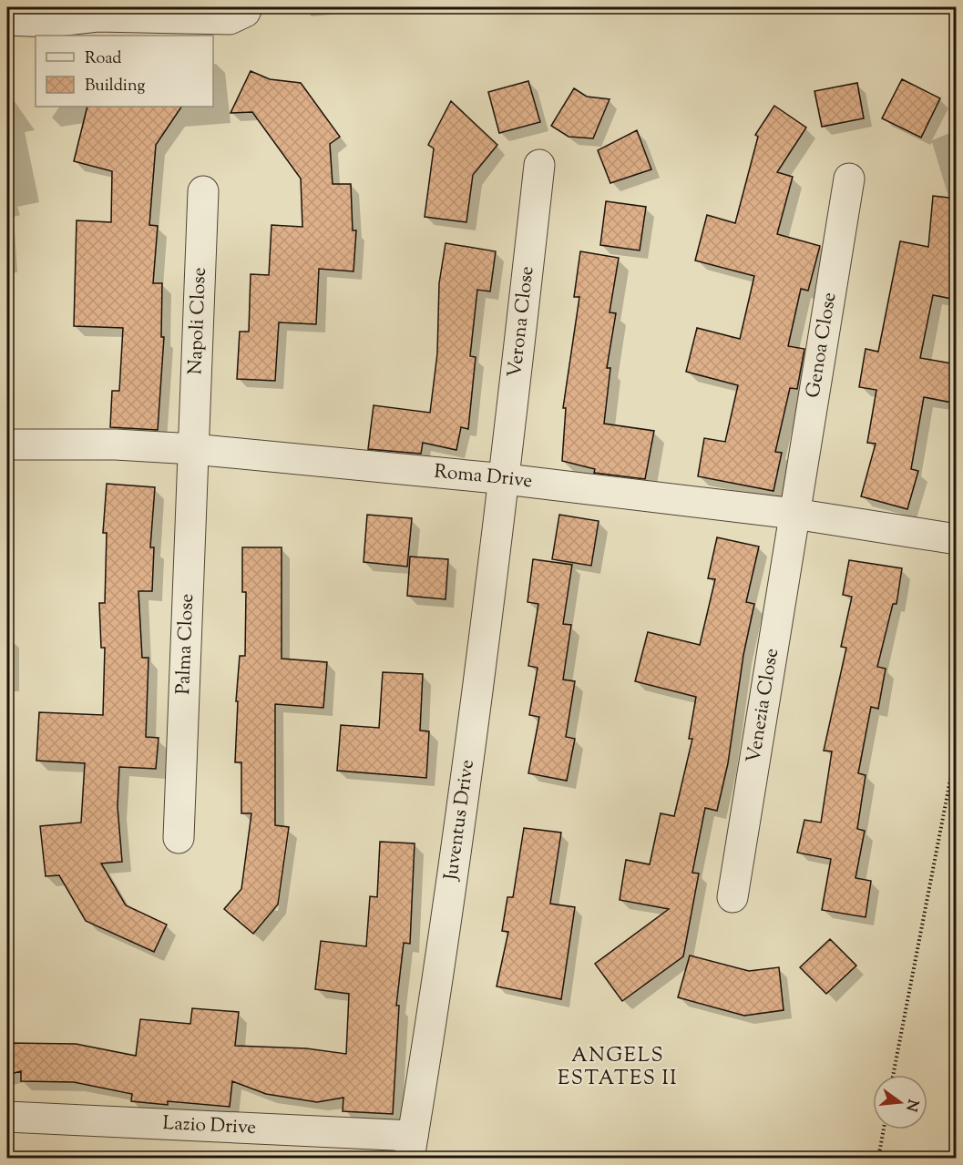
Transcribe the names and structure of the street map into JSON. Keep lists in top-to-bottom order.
{
  "streets": {
    "street": [
      "Napoli Close",
      "Verona Close",
      "Genoa Close",
      "Roma Drive",
      "Palma Close",
      "Venezia Close",
      "Juventus Drive",
      "Lazio Drive"
    ]
  },
  "crossings": [
    ["Napoli Close", "Roma Drive"],
    ["Napoli Close", "Palma Close"],
    ["Verona Close", "Roma Drive"],
    ["Verona Close", "Juventus Drive"],
    ["Genoa Close", "Roma Drive"],
    ["Genoa Close", "Venezia Close"],
    ["Roma Drive", "Palma Close"],
    ["Roma Drive", "Venezia Close"],
    ["Roma Drive", "Juventus Drive"],
    ["Juventus Drive", "Lazio Drive"]
  ],
  "districts": ["ANGELS ESTATES II"],
  "legend": ["Road", "Building"],
  "north": "right"
}
